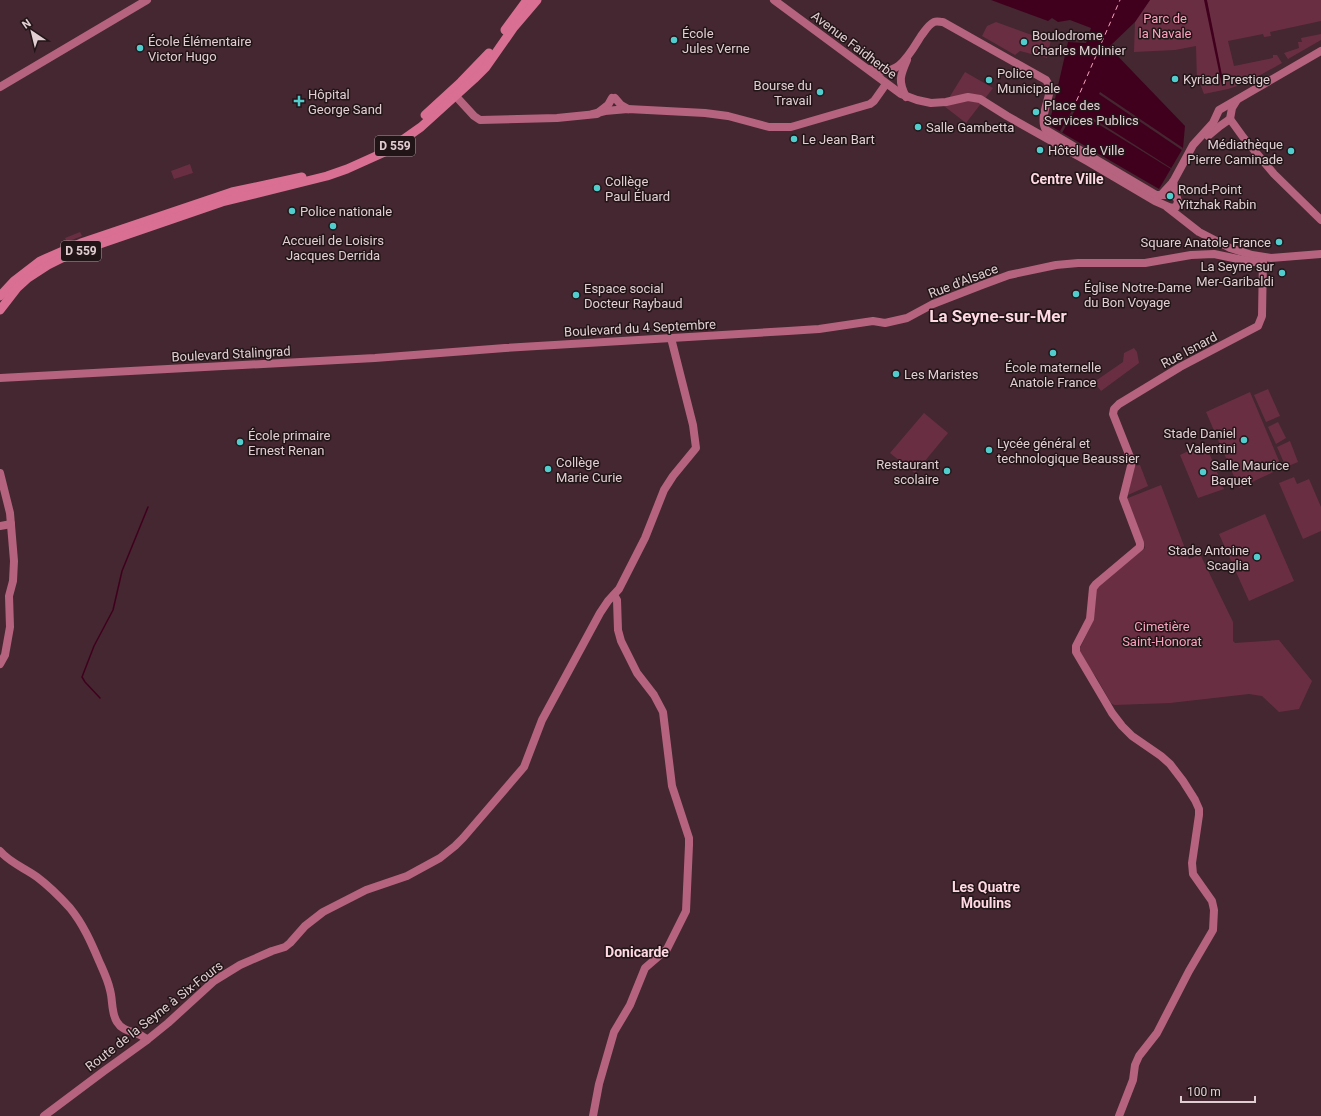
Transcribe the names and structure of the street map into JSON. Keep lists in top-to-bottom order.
{
  "streets": {
    "main road": ["D 559"],
    "street": [
      "Avenue Faidherbe",
      "Rue d'Alsace",
      "Boulevard du 4 Septembre",
      "Rue Isnard",
      "Boulevard Stalingrad",
      "Route de la Seyne à Six-Fours"
    ]
  },
  "crossings": [
    ["Avenue Faidherbe", "Rue d'Alsace"],
    ["Avenue Faidherbe", "Rue Isnard"],
    ["Rue d'Alsace", "Boulevard du 4 Septembre"],
    ["Rue d'Alsace", "Rue Isnard"],
    ["Boulevard du 4 Septembre", "Boulevard Stalingrad"]
  ],
  "districts": [
    "Centre Ville",
    "La Seyne-sur-Mer",
    "Les Quatre Moulins",
    "Donicarde"
  ],
  "parks": ["Parc de la Navale", "Cimetière Saint-Honorat"],
  "places": {
    "other": [
      "École Jules Verne",
      "Boulodrome Charles Molinier",
      "École Élémentaire Victor Hugo",
      "Kyriad Prestige",
      "Police Municipale",
      "Bourse du Travail",
      "Place des Services Publics",
      "Salle Gambetta",
      "Le Jean Bart",
      "Hôtel de Ville",
      "Médiathèque Pierre Caminade",
      "Collège Paul Éluard",
      "Rond-Point Yitzhak Rabin",
      "Police nationale",
      "Accueil de Loisirs Jacques Derrida",
      "Square Anatole France",
      "La Seyne sur Mer-Garibaldi",
      "Église Notre-Dame du Bon Voyage",
      "Espace social Docteur Raybaud",
      "École maternelle Anatole France",
      "Les Maristes",
      "Stade Daniel Valentini",
      "École primaire Ernest Renan",
      "Lycée général et technologique Beaussier",
      "Collège Marie Curie",
      "Restaurant scolaire",
      "Salle Maurice Baquet",
      "Stade Antoine Scaglia"
    ],
    "health": ["Hôpital George Sand"]
  },
  "scale_bar": "100 m",
  "north": "top left"
}
